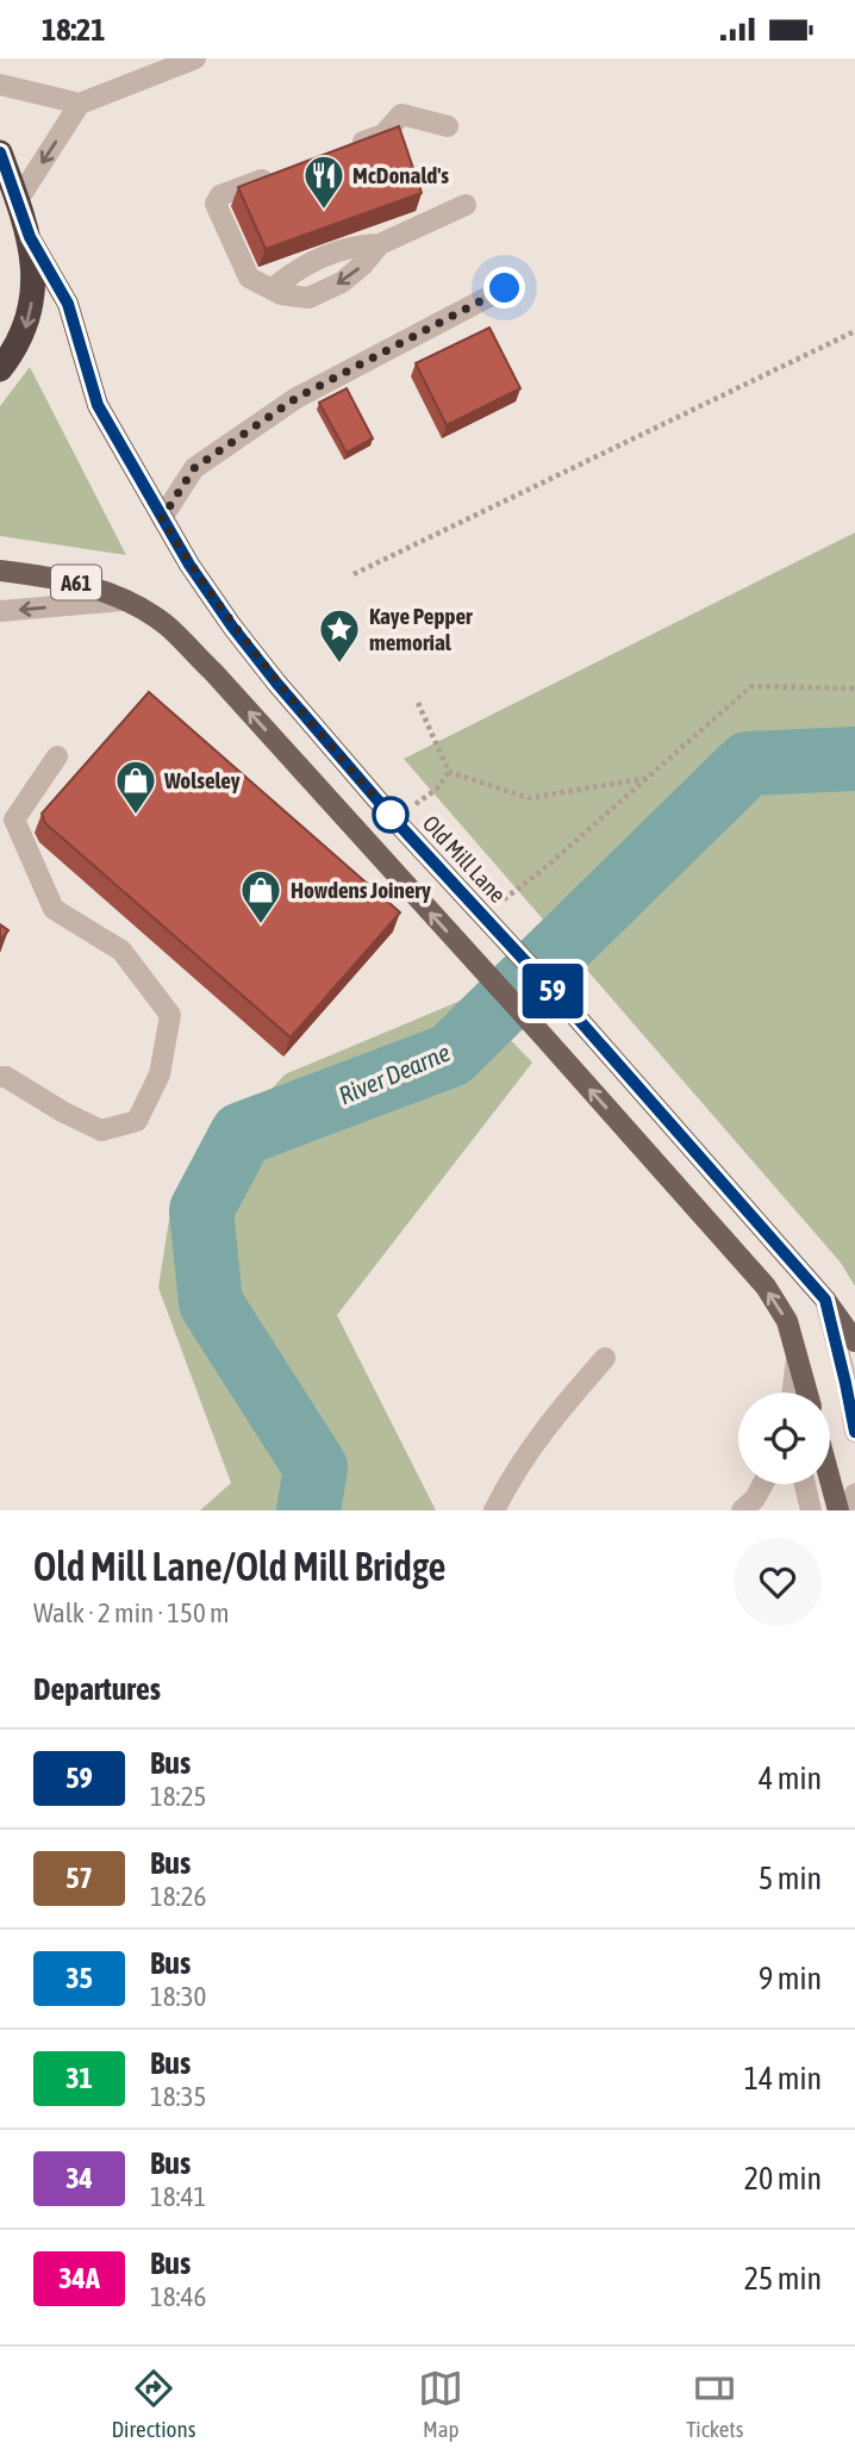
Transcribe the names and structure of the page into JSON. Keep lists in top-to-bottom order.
{
  "streets": {
    "main road": ["A61", "Old Mill Lane"]
  },
  "water": ["River Dearne"],
  "places": {
    "restaurant": ["McDonald's"],
    "place": ["Kaye Pepper memorial"],
    "shop": ["Wolseley", "Howdens Joinery"]
  },
  "lines": ["bus line 59"],
  "page": {
    "status": "18:21",
    "on_map": "59",
    "heading": [
      ["Old Mill Lane/Old Mill Bridge", "Walk · 2 min · 150 m"],
      "Departures"
    ],
    "list": [
      {
        "mark": "59",
        "name": "Bus",
        "note": "18:25",
        "value": "4 min"
      },
      {
        "mark": "57",
        "name": "Bus",
        "note": "18:26",
        "value": "5 min"
      },
      {
        "mark": "35",
        "name": "Bus",
        "note": "18:30",
        "value": "9 min"
      },
      {
        "mark": "31",
        "name": "Bus",
        "note": "18:35",
        "value": "14 min"
      },
      {
        "mark": "34",
        "name": "Bus",
        "note": "18:41",
        "value": "20 min"
      },
      {
        "mark": "34A",
        "name": "Bus",
        "note": "18:46",
        "value": "25 min"
      }
    ],
    "tabs": ["Directions", "Map", "Tickets"]
  }
}
